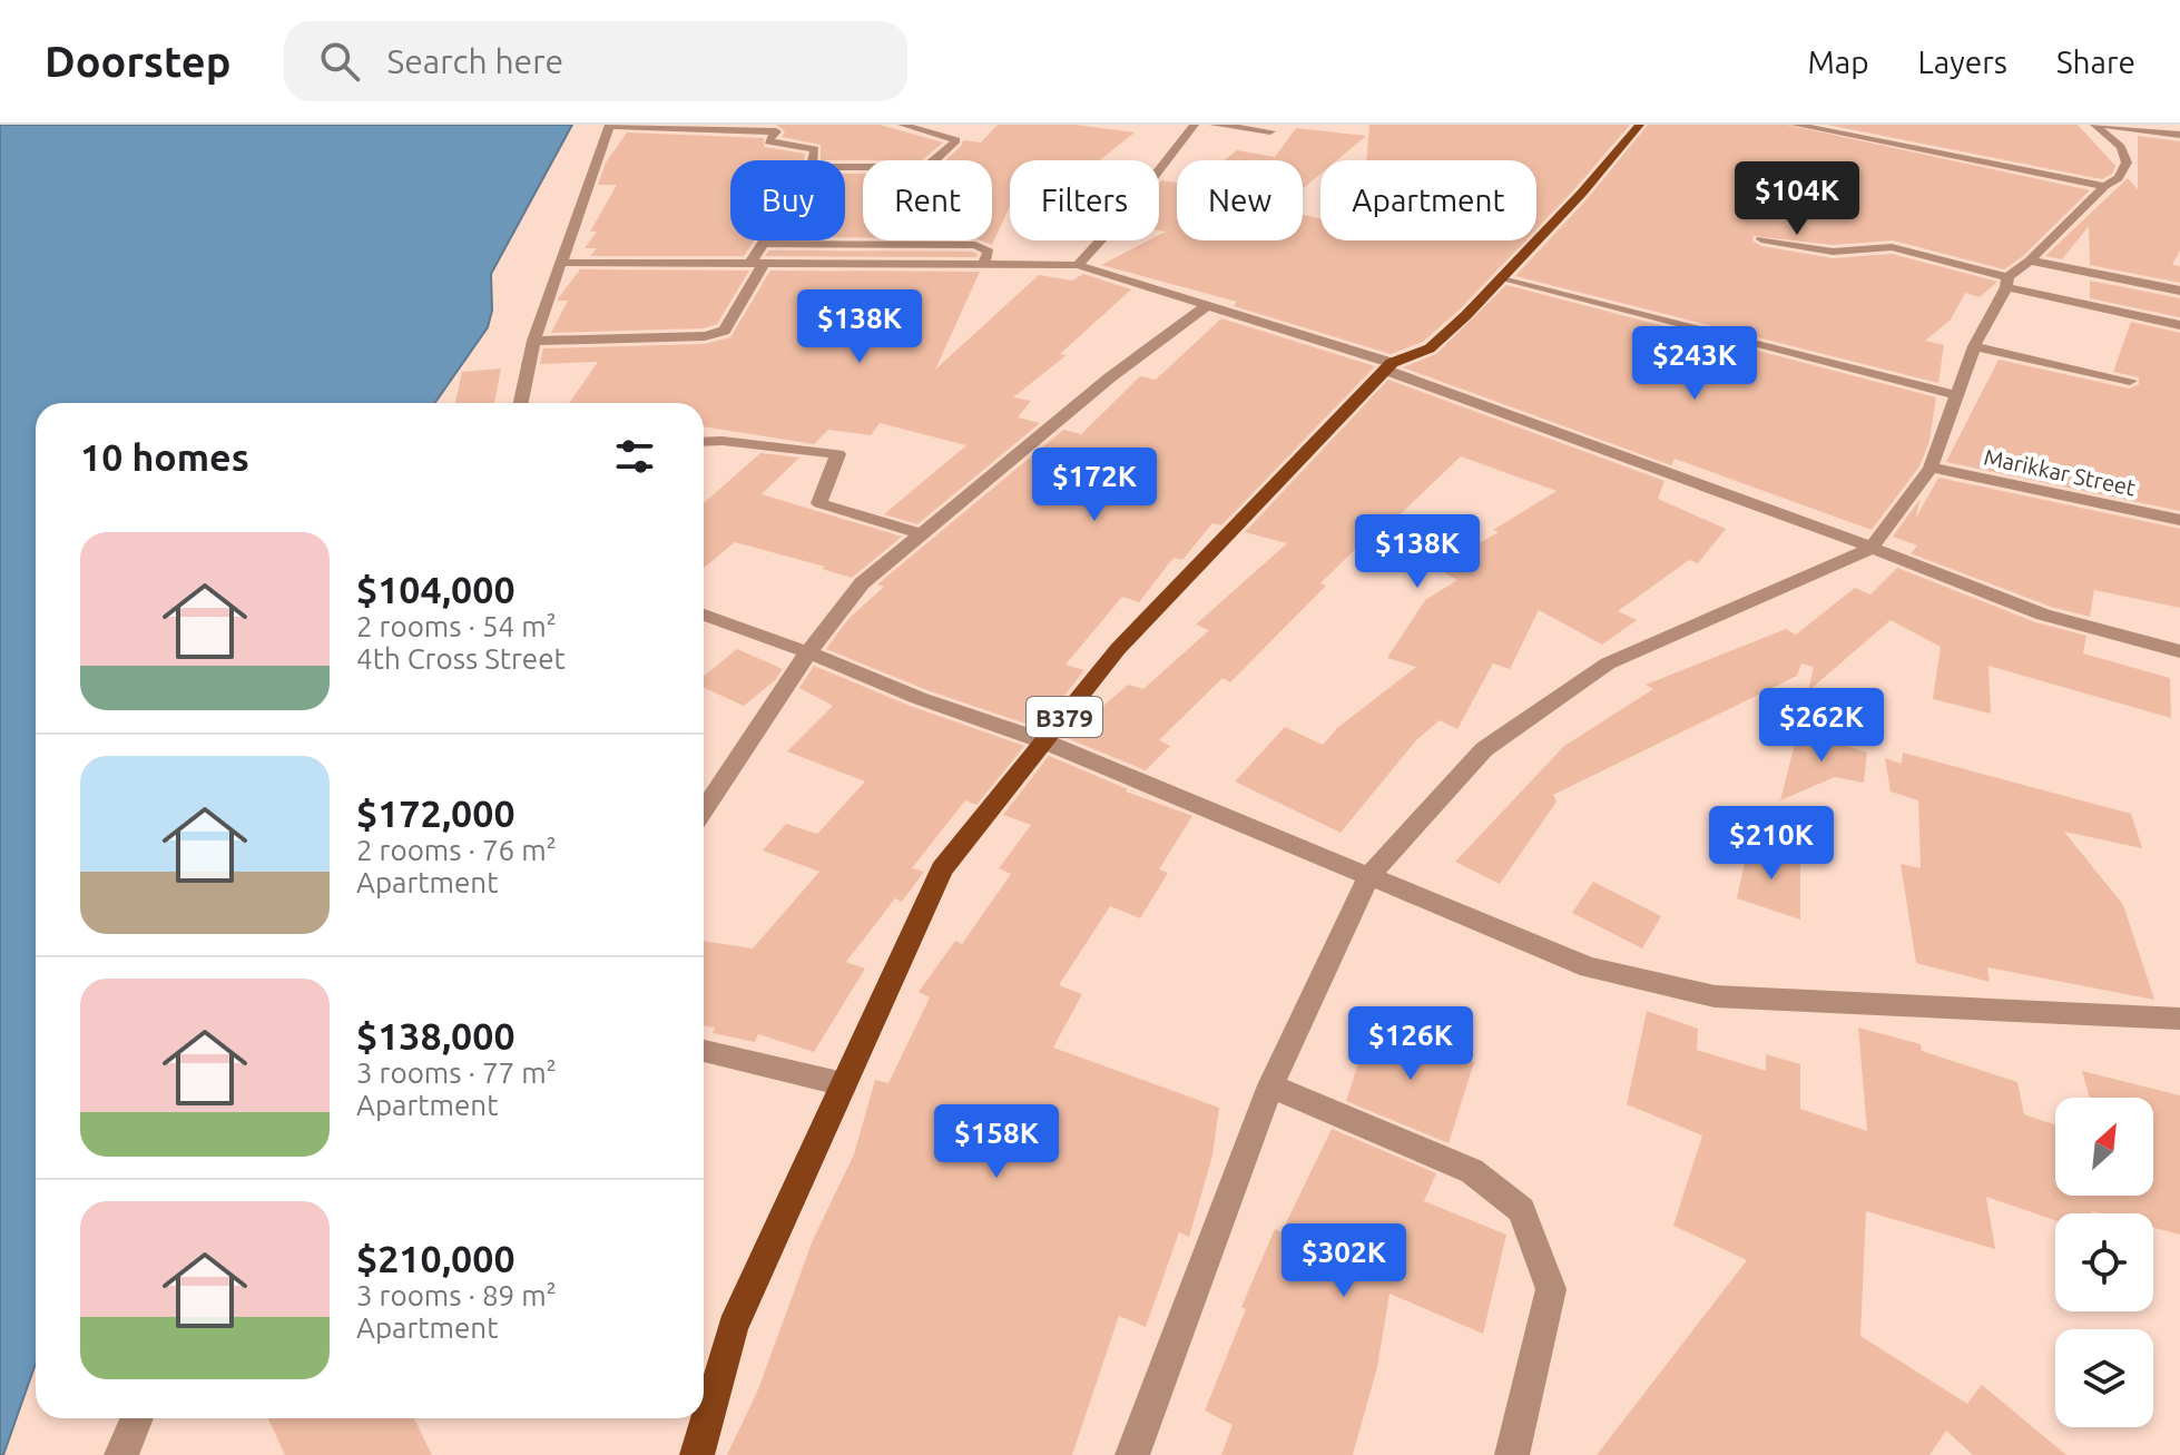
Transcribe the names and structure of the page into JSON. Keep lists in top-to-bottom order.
{
  "streets": {
    "main road": ["B379"],
    "street": ["Marikkar Street"]
  },
  "north": "top right",
  "page": {
    "header": "Doorstep",
    "search": "Search here",
    "nav": ["Map", "Layers", "Share"],
    "chip": [
      "Buy",
      "Rent",
      "Filters",
      "New",
      "Apartment"
    ],
    "price": [
      "$104K",
      "$138K",
      "$243K",
      "$172K",
      "$138K",
      "$262K",
      "$210K",
      "$126K",
      "$158K",
      "$302K"
    ],
    "heading": "10 homes",
    "list": [
      {
        "name": "$104,000",
        "note": "2 rooms · 54 m² · 4th Cross Street"
      },
      {
        "name": "$172,000",
        "note": "2 rooms · 76 m² · Apartment"
      },
      {
        "name": "$138,000",
        "note": "3 rooms · 77 m² · Apartment"
      },
      {
        "name": "$210,000",
        "note": "3 rooms · 89 m² · Apartment"
      }
    ]
  }
}
